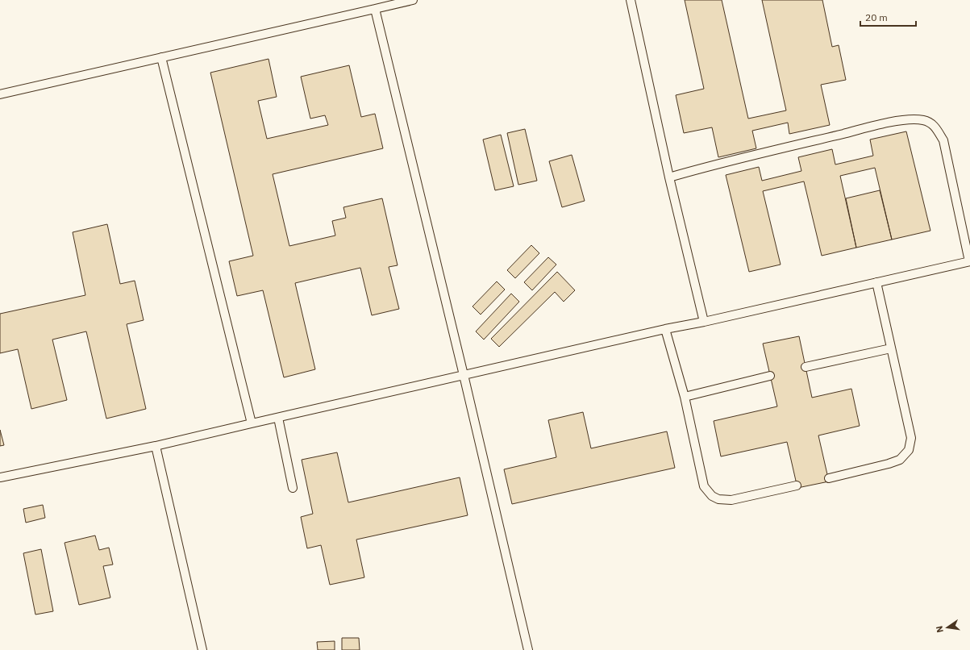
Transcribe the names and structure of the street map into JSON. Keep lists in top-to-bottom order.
{
  "scale_bar": "20 m",
  "north": "left"
}
